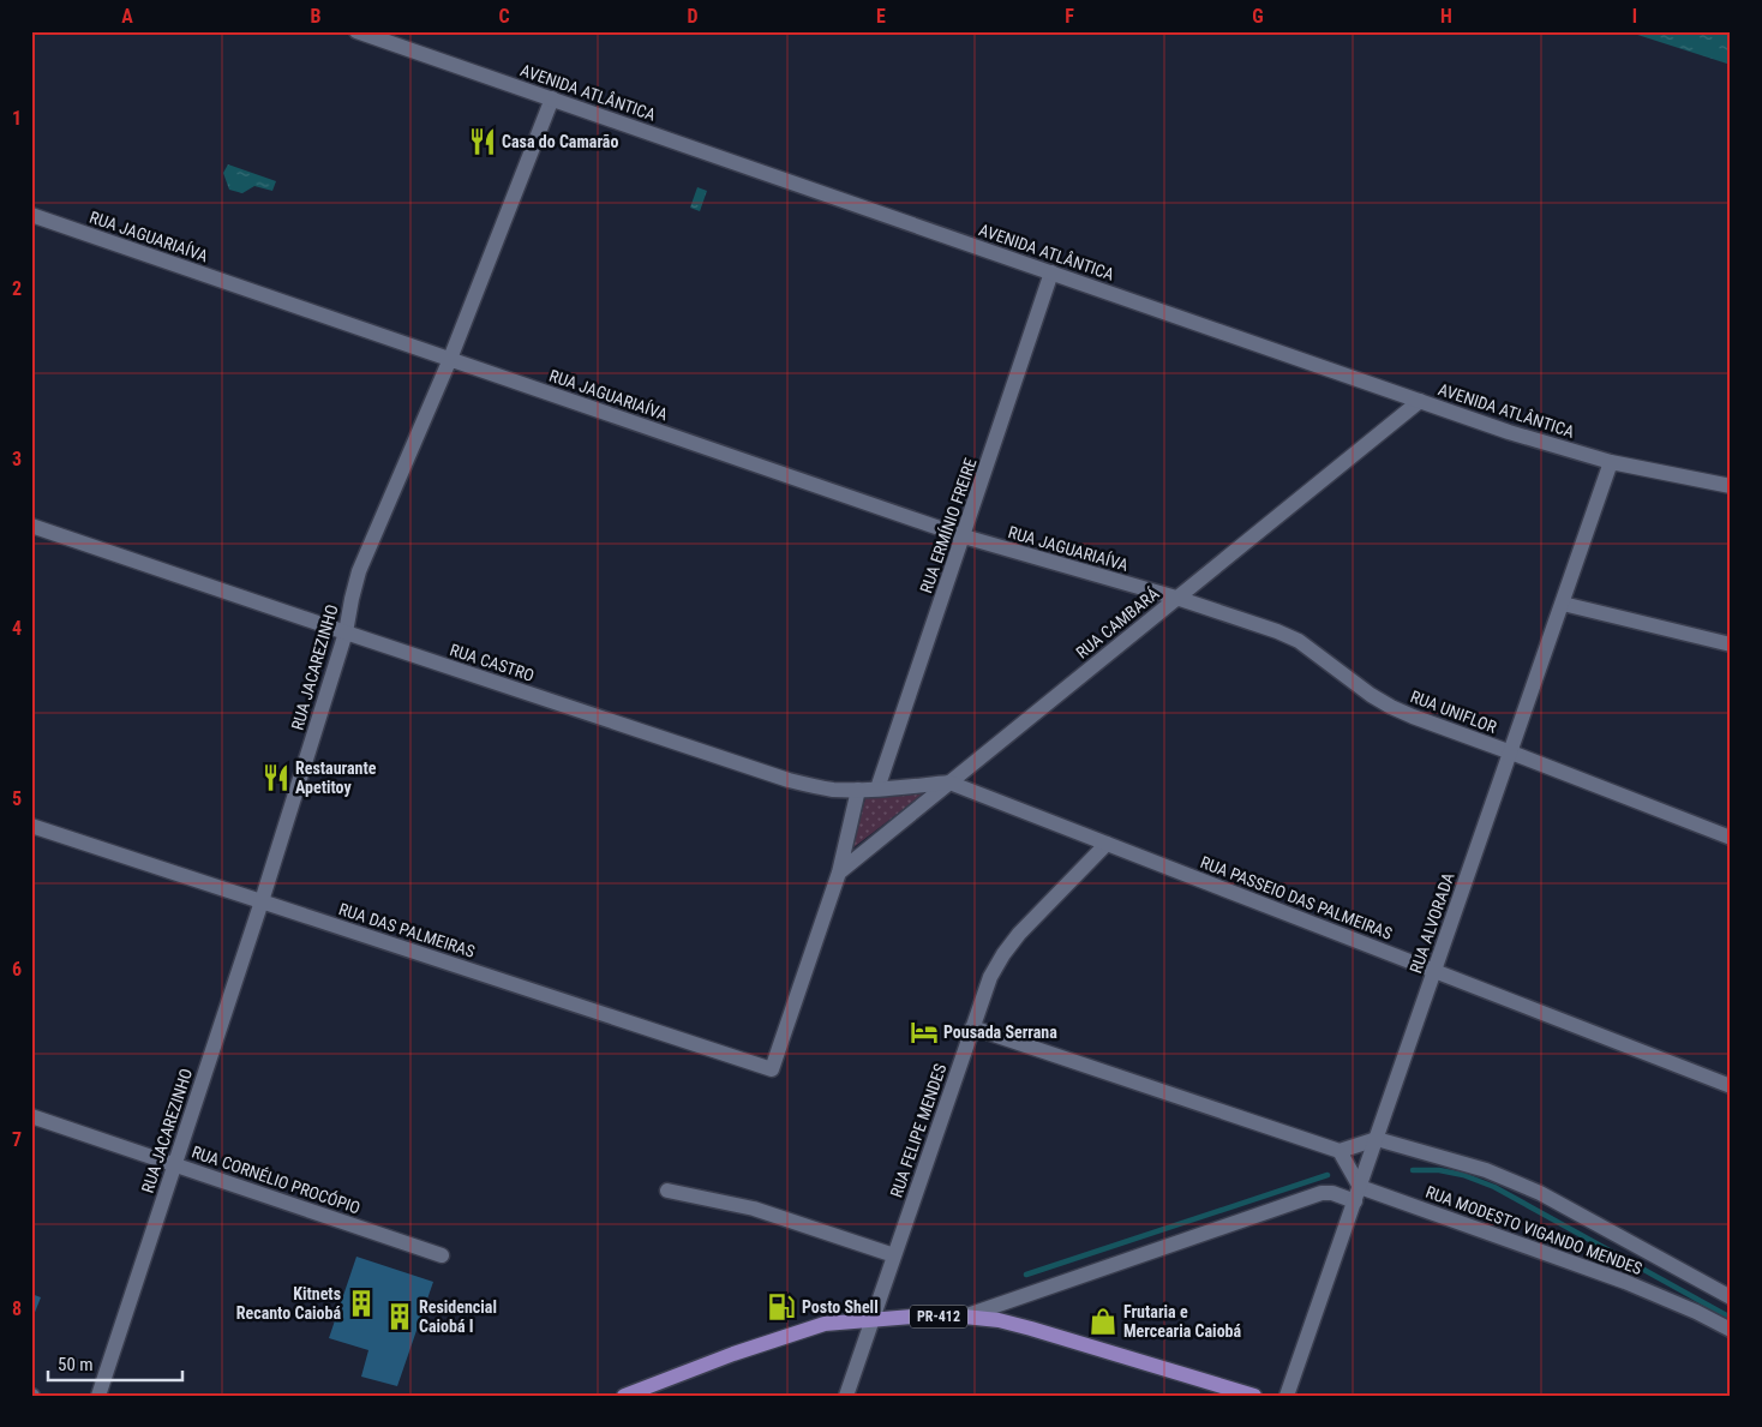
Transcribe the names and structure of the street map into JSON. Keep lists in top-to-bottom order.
{
  "streets": {
    "main road": ["PR-412"],
    "street": [
      "AVENIDA ATLÂNTICA",
      "RUA JAGUARIAÍVA",
      "RUA ERMÍNIO FREIRE",
      "RUA CAMBARÁ",
      "RUA CASTRO",
      "RUA JACAREZINHO",
      "RUA UNIFLOR",
      "RUA PASSEIO DAS PALMEIRAS",
      "RUA ALVORADA",
      "RUA DAS PALMEIRAS",
      "RUA FELIPE MENDES",
      "RUA CORNÉLIO PROCÓPIO",
      "RUA MODESTO VIGANDO MENDES"
    ]
  },
  "crossings": [
    ["AVENIDA ATLÂNTICA", "RUA ERMÍNIO FREIRE"],
    ["AVENIDA ATLÂNTICA", "RUA CAMBARÁ"],
    ["AVENIDA ATLÂNTICA", "RUA JACAREZINHO"],
    ["AVENIDA ATLÂNTICA", "RUA ALVORADA"],
    ["RUA JAGUARIAÍVA", "RUA ERMÍNIO FREIRE"],
    ["RUA JAGUARIAÍVA", "RUA CAMBARÁ"],
    ["RUA JAGUARIAÍVA", "RUA JACAREZINHO"],
    ["RUA JAGUARIAÍVA", "RUA UNIFLOR"],
    ["RUA ERMÍNIO FREIRE", "RUA CASTRO"],
    ["RUA CAMBARÁ", "RUA CASTRO"],
    ["RUA CAMBARÁ", "RUA UNIFLOR"],
    ["RUA CAMBARÁ", "RUA PASSEIO DAS PALMEIRAS"],
    ["RUA CAMBARÁ", "RUA DAS PALMEIRAS"],
    ["RUA CASTRO", "RUA JACAREZINHO"],
    ["RUA CASTRO", "RUA PASSEIO DAS PALMEIRAS"],
    ["RUA JACAREZINHO", "RUA DAS PALMEIRAS"],
    ["RUA JACAREZINHO", "RUA CORNÉLIO PROCÓPIO"],
    ["RUA UNIFLOR", "RUA ALVORADA"],
    ["RUA PASSEIO DAS PALMEIRAS", "RUA ALVORADA"],
    ["RUA PASSEIO DAS PALMEIRAS", "RUA FELIPE MENDES"],
    ["RUA ALVORADA", "RUA MODESTO VIGANDO MENDES"],
    ["RUA FELIPE MENDES", "PR-412"],
    ["RUA MODESTO VIGANDO MENDES", "PR-412"]
  ],
  "places": {
    "restaurant": ["Casa do Camarão", "Restaurante Apetitoy"],
    "hotel": ["Pousada Serrana"],
    "building": ["Kitnets Recanto Caiobá", "Residencial Caiobá I"],
    "fuel station": ["Posto Shell"],
    "shop": ["Frutaria e Mercearia Caiobá"]
  },
  "scale_bar": "50 m",
  "grid": {
    "columns": [
      "A",
      "B",
      "C",
      "D",
      "E",
      "F",
      "G",
      "H",
      "I"
    ],
    "rows": [
      "1",
      "2",
      "3",
      "4",
      "5",
      "6",
      "7",
      "8"
    ]
  }
}
